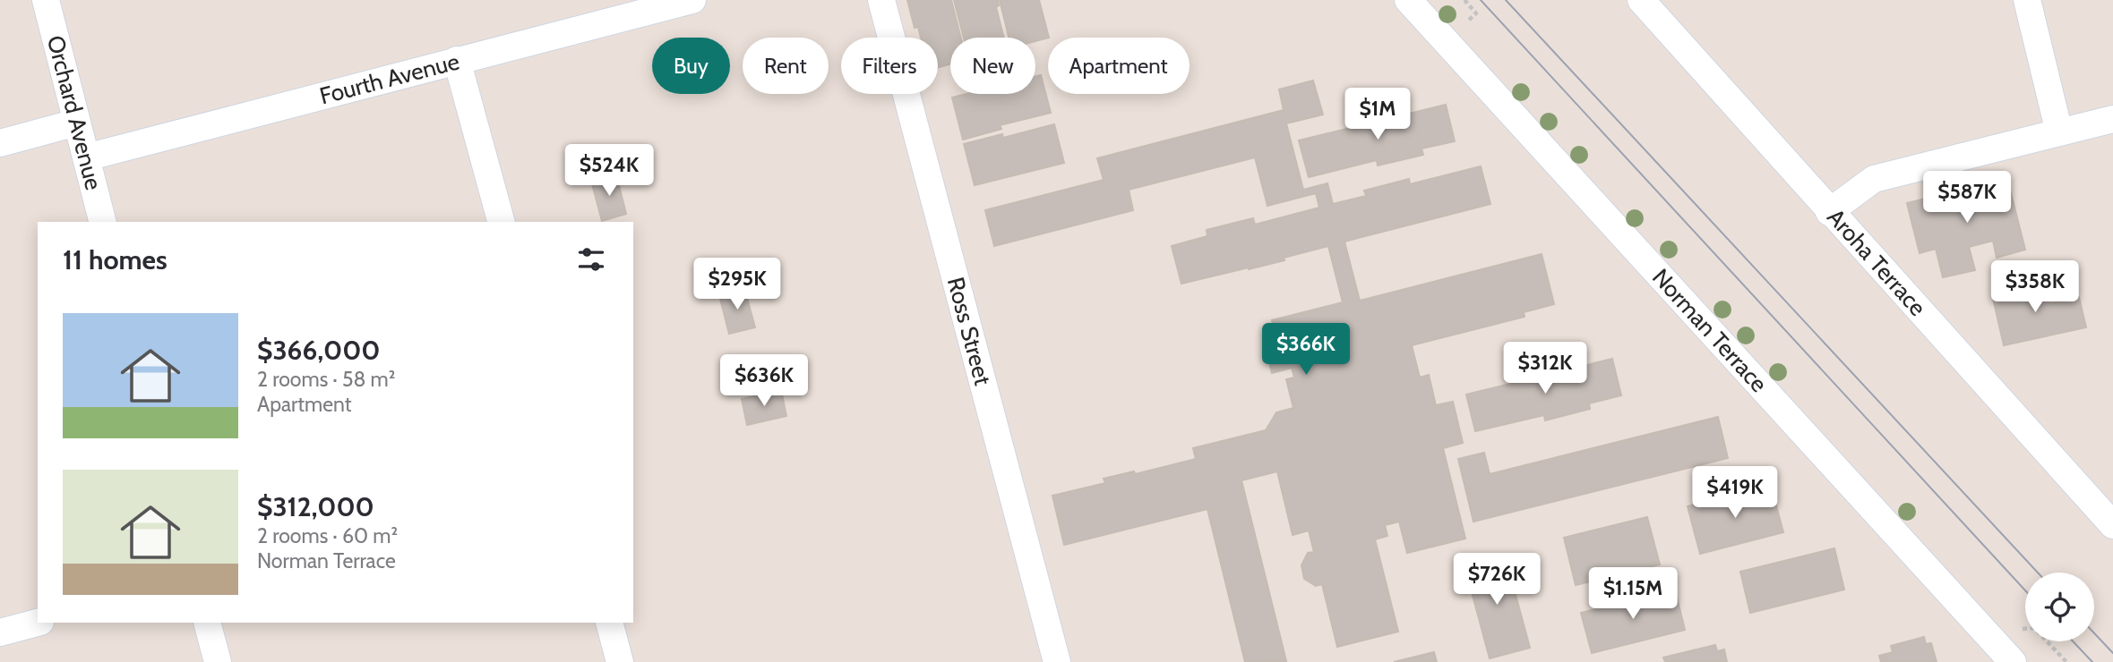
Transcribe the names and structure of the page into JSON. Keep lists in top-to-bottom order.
{
  "streets": {
    "street": [
      "Fourth Avenue",
      "Orchard Avenue",
      "Aroha Terrace",
      "Ross Street",
      "Norman Terrace"
    ]
  },
  "crossings": [
    ["Fourth Avenue", "Orchard Avenue"]
  ],
  "page": {
    "chip": [
      "Buy",
      "Rent",
      "Filters",
      "New",
      "Apartment"
    ],
    "price": [
      "$1M",
      "$524K",
      "$587K",
      "$295K",
      "$358K",
      "$366K",
      "$312K",
      "$636K",
      "$419K",
      "$726K",
      "$1.15M"
    ],
    "heading": "11 homes",
    "list": [
      {
        "name": "$366,000",
        "note": "2 rooms · 58 m² · Apartment"
      },
      {
        "name": "$312,000",
        "note": "2 rooms · 60 m² · Norman Terrace"
      }
    ]
  }
}
